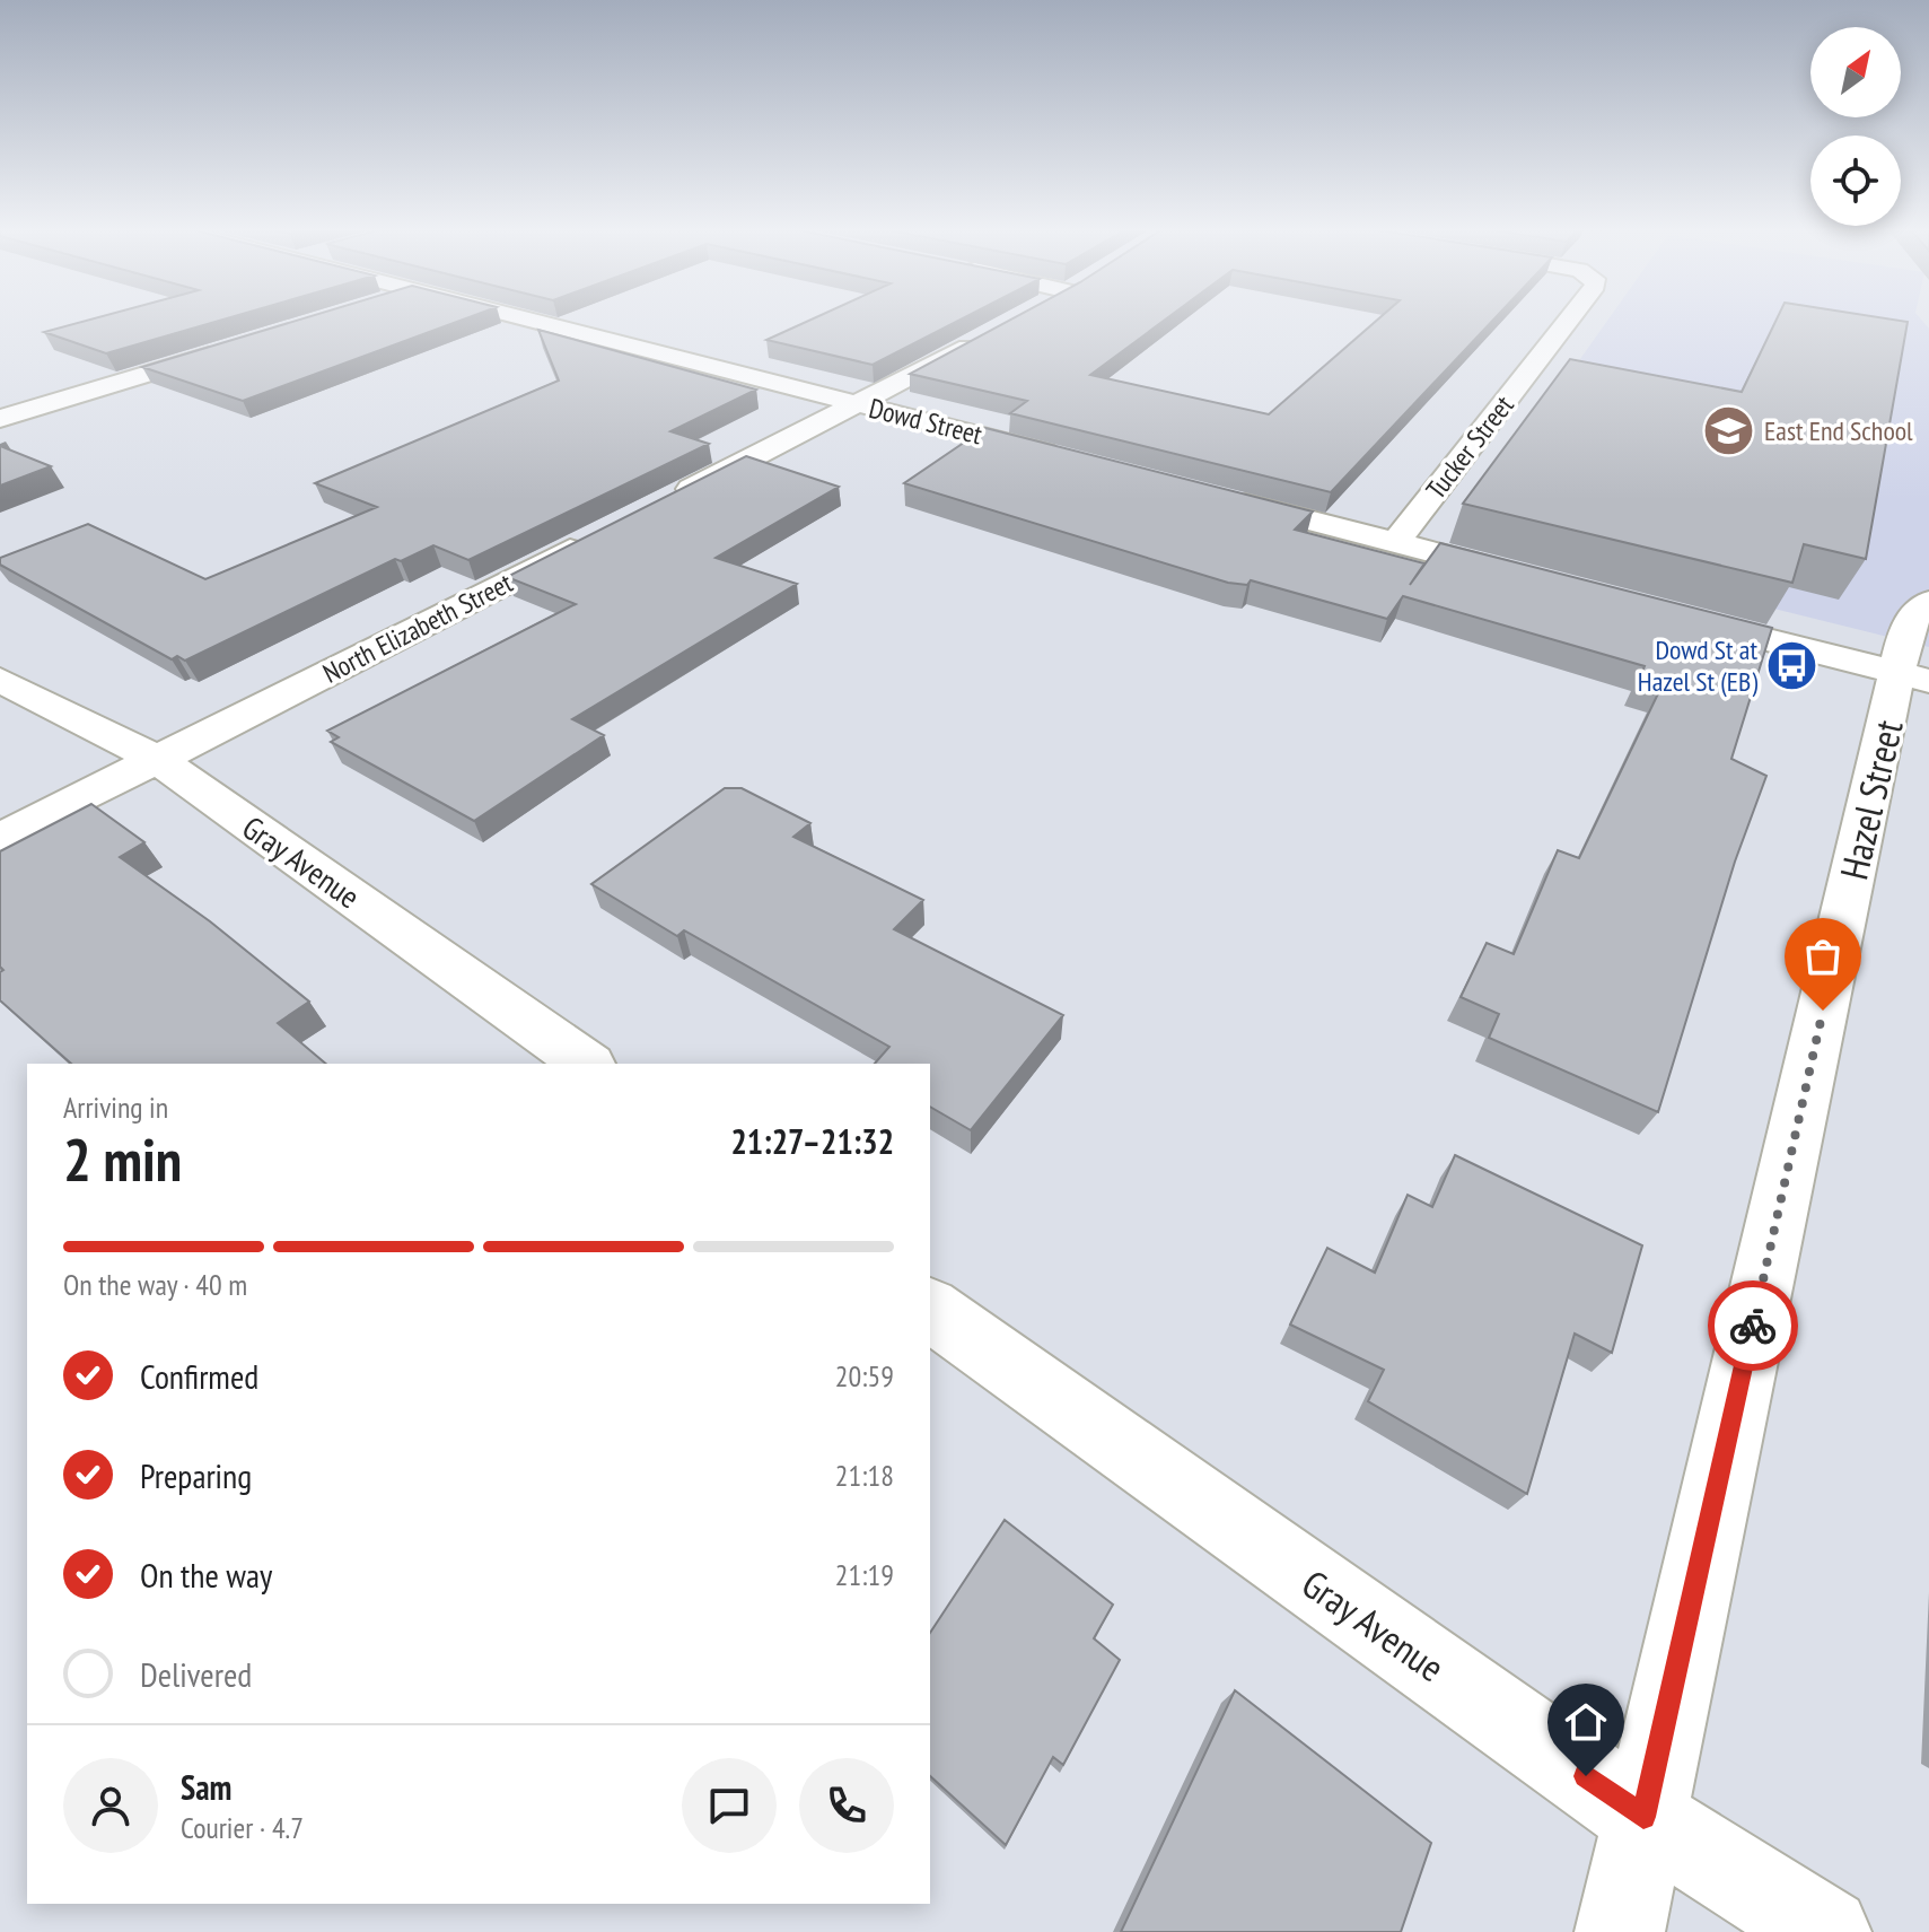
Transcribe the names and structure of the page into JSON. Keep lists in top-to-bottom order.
{
  "streets": {
    "street": [
      "Dowd Street",
      "Tucker Street",
      "North Elizabeth Street",
      "Hazel Street",
      "Gray Avenue"
    ]
  },
  "crossings": [
    ["North Elizabeth Street", "Gray Avenue"],
    ["Hazel Street", "Gray Avenue"]
  ],
  "places": {
    "school or university": ["East End School"],
    "bus stop": ["Dowd St at Hazel St (EB)"]
  },
  "north": "top right",
  "page": {
    "heading": ["2 min", "Arriving in", "21:27–21:32"],
    "panel": ["Sam", "Courier · 4.7"],
    "bar": "On the way · 40 m",
    "list": [
      ["Confirmed", "20:59"],
      ["Preparing", "21:18"],
      ["On the way", "21:19"],
      "Delivered"
    ]
  }
}
